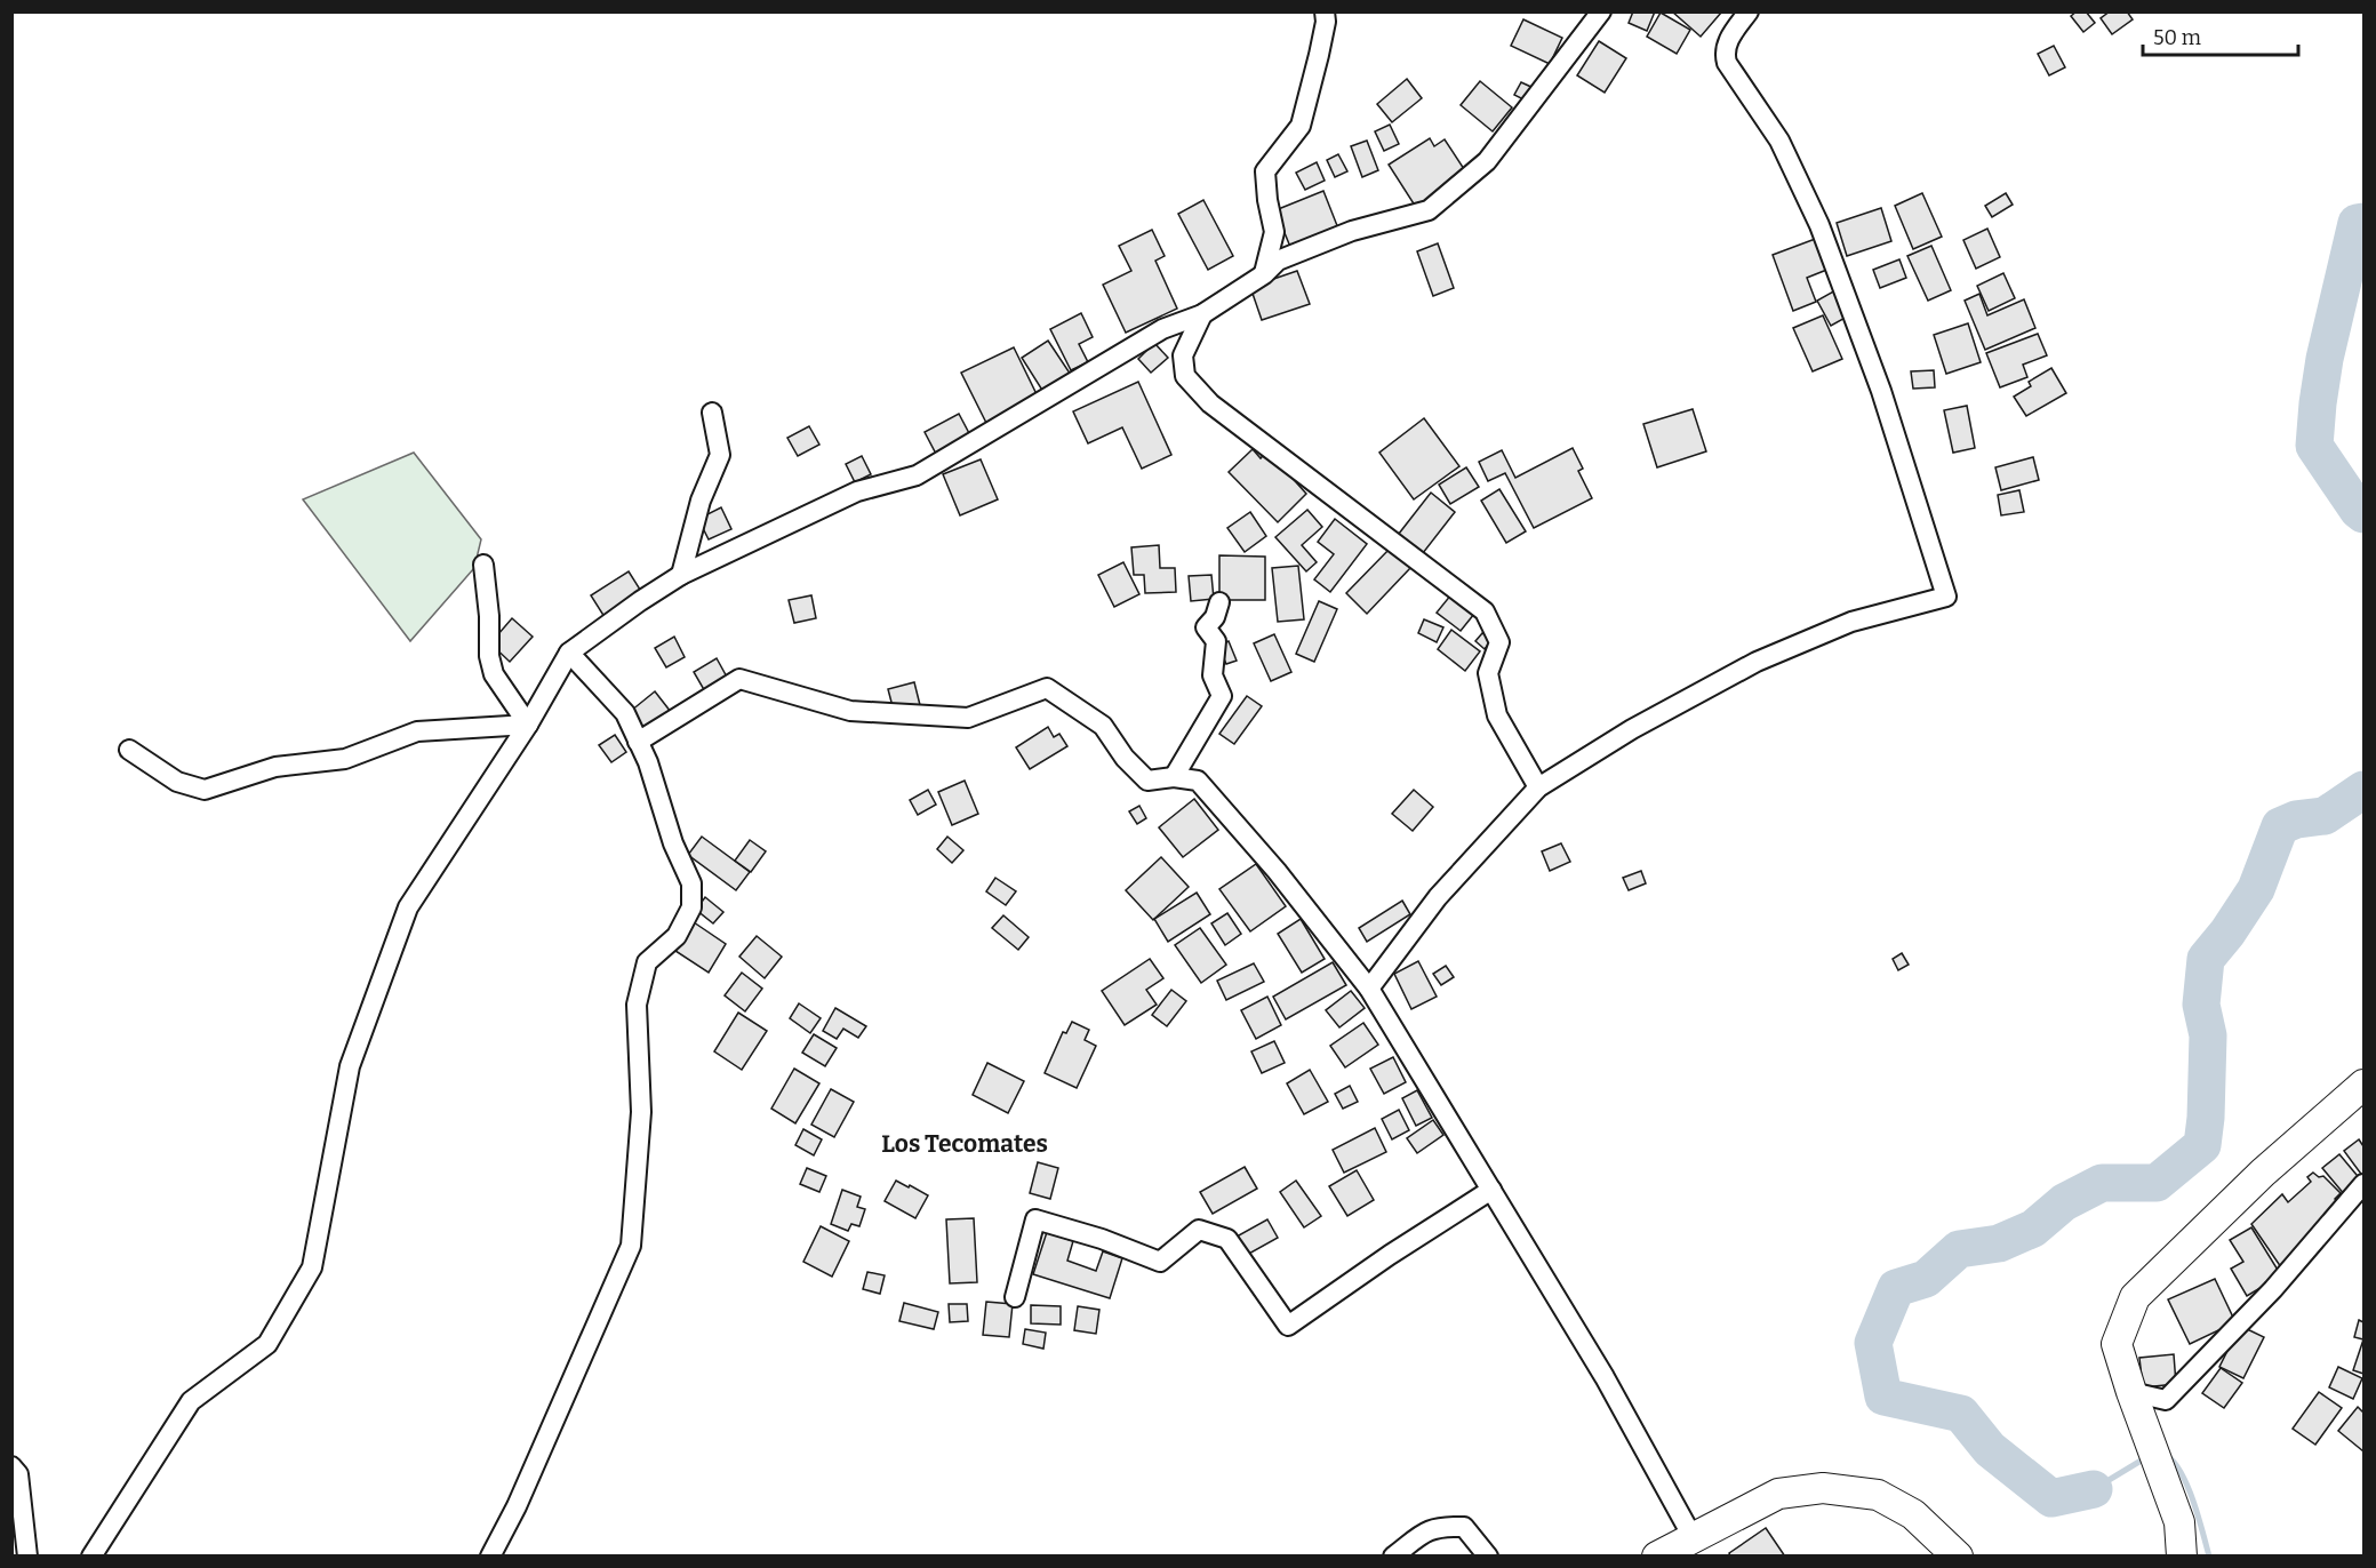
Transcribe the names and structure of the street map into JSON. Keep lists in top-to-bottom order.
{
  "districts": ["Los Tecomates"],
  "scale_bar": "50 m"
}
